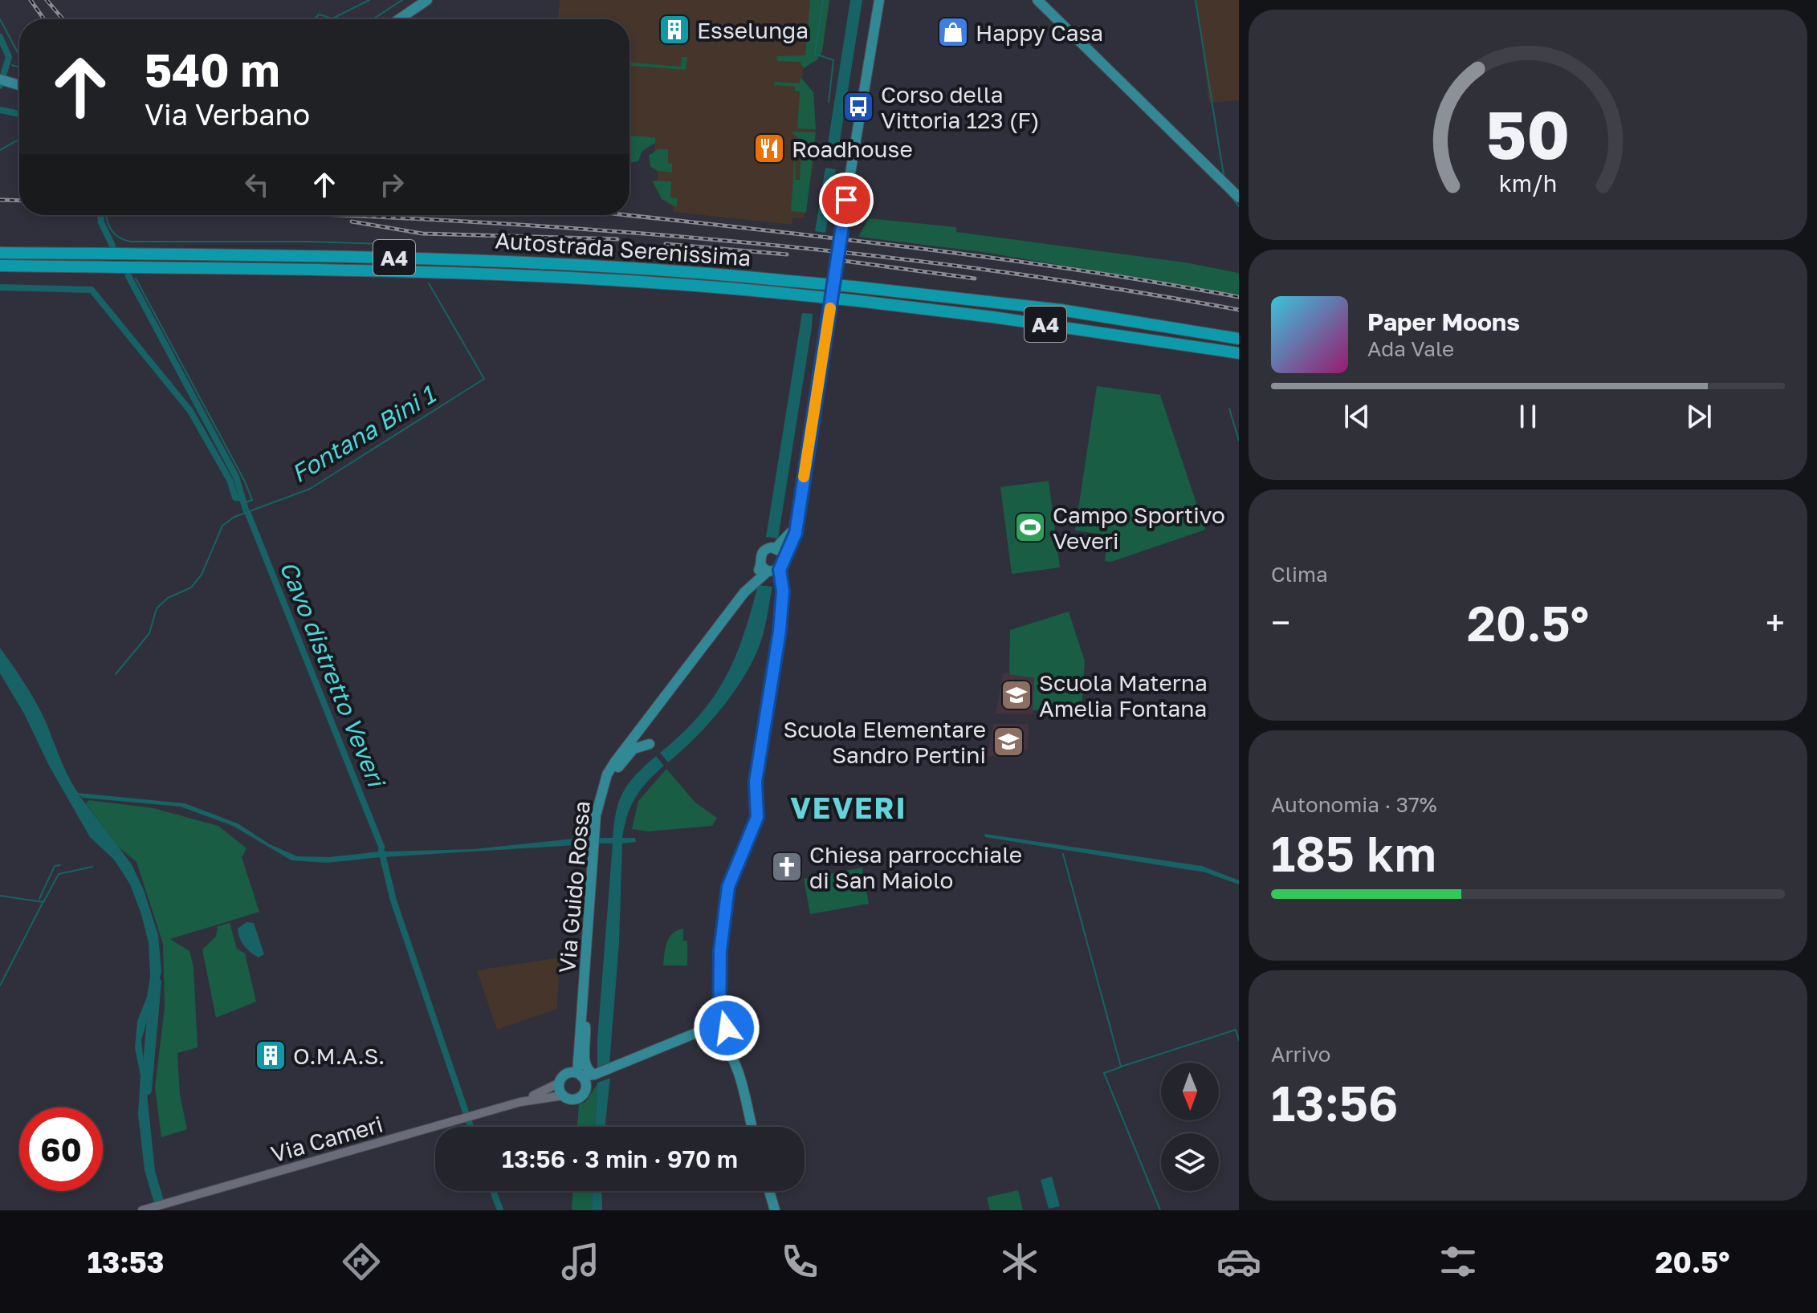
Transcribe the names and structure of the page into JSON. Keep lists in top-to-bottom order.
{
  "streets": {
    "highway": ["Autostrada Serenissima", "A4"],
    "main road": ["Via Guido Rossa"],
    "street": ["Via Cameri"]
  },
  "districts": ["VEVERI"],
  "water": ["Fontana Bini 1", "Cavo distretto Veveri"],
  "places": {
    "building": ["Esselunga", "O.M.A.S."],
    "shop": ["Happy Casa"],
    "bus stop": ["Corso della Vittoria 123 (F)"],
    "restaurant": ["Roadhouse"],
    "sports": ["Campo Sportivo Veveri"],
    "school or university": ["Scuola Materna Amelia Fontana", "Scuola Elementare Sandro Pertini"],
    "church": ["Chiesa parrocchiale di San Maiolo"]
  },
  "north": "bottom",
  "page": {
    "turn": ["540 m", "Via Verbano"],
    "song": ["Paper Moons", "Ada Vale"],
    "tile": [
      "Clima",
      ["Autonomia · 37%", "185 km"],
      ["Arrivo", "13:56"]
    ],
    "heat": ["−", "20.5°", "+"],
    "limit": "60",
    "trip": "13:56 · 3 min · 970 m",
    "tabs": ["13:53", "20.5°"],
    "gauge": ["50", "km/h"]
  }
}
